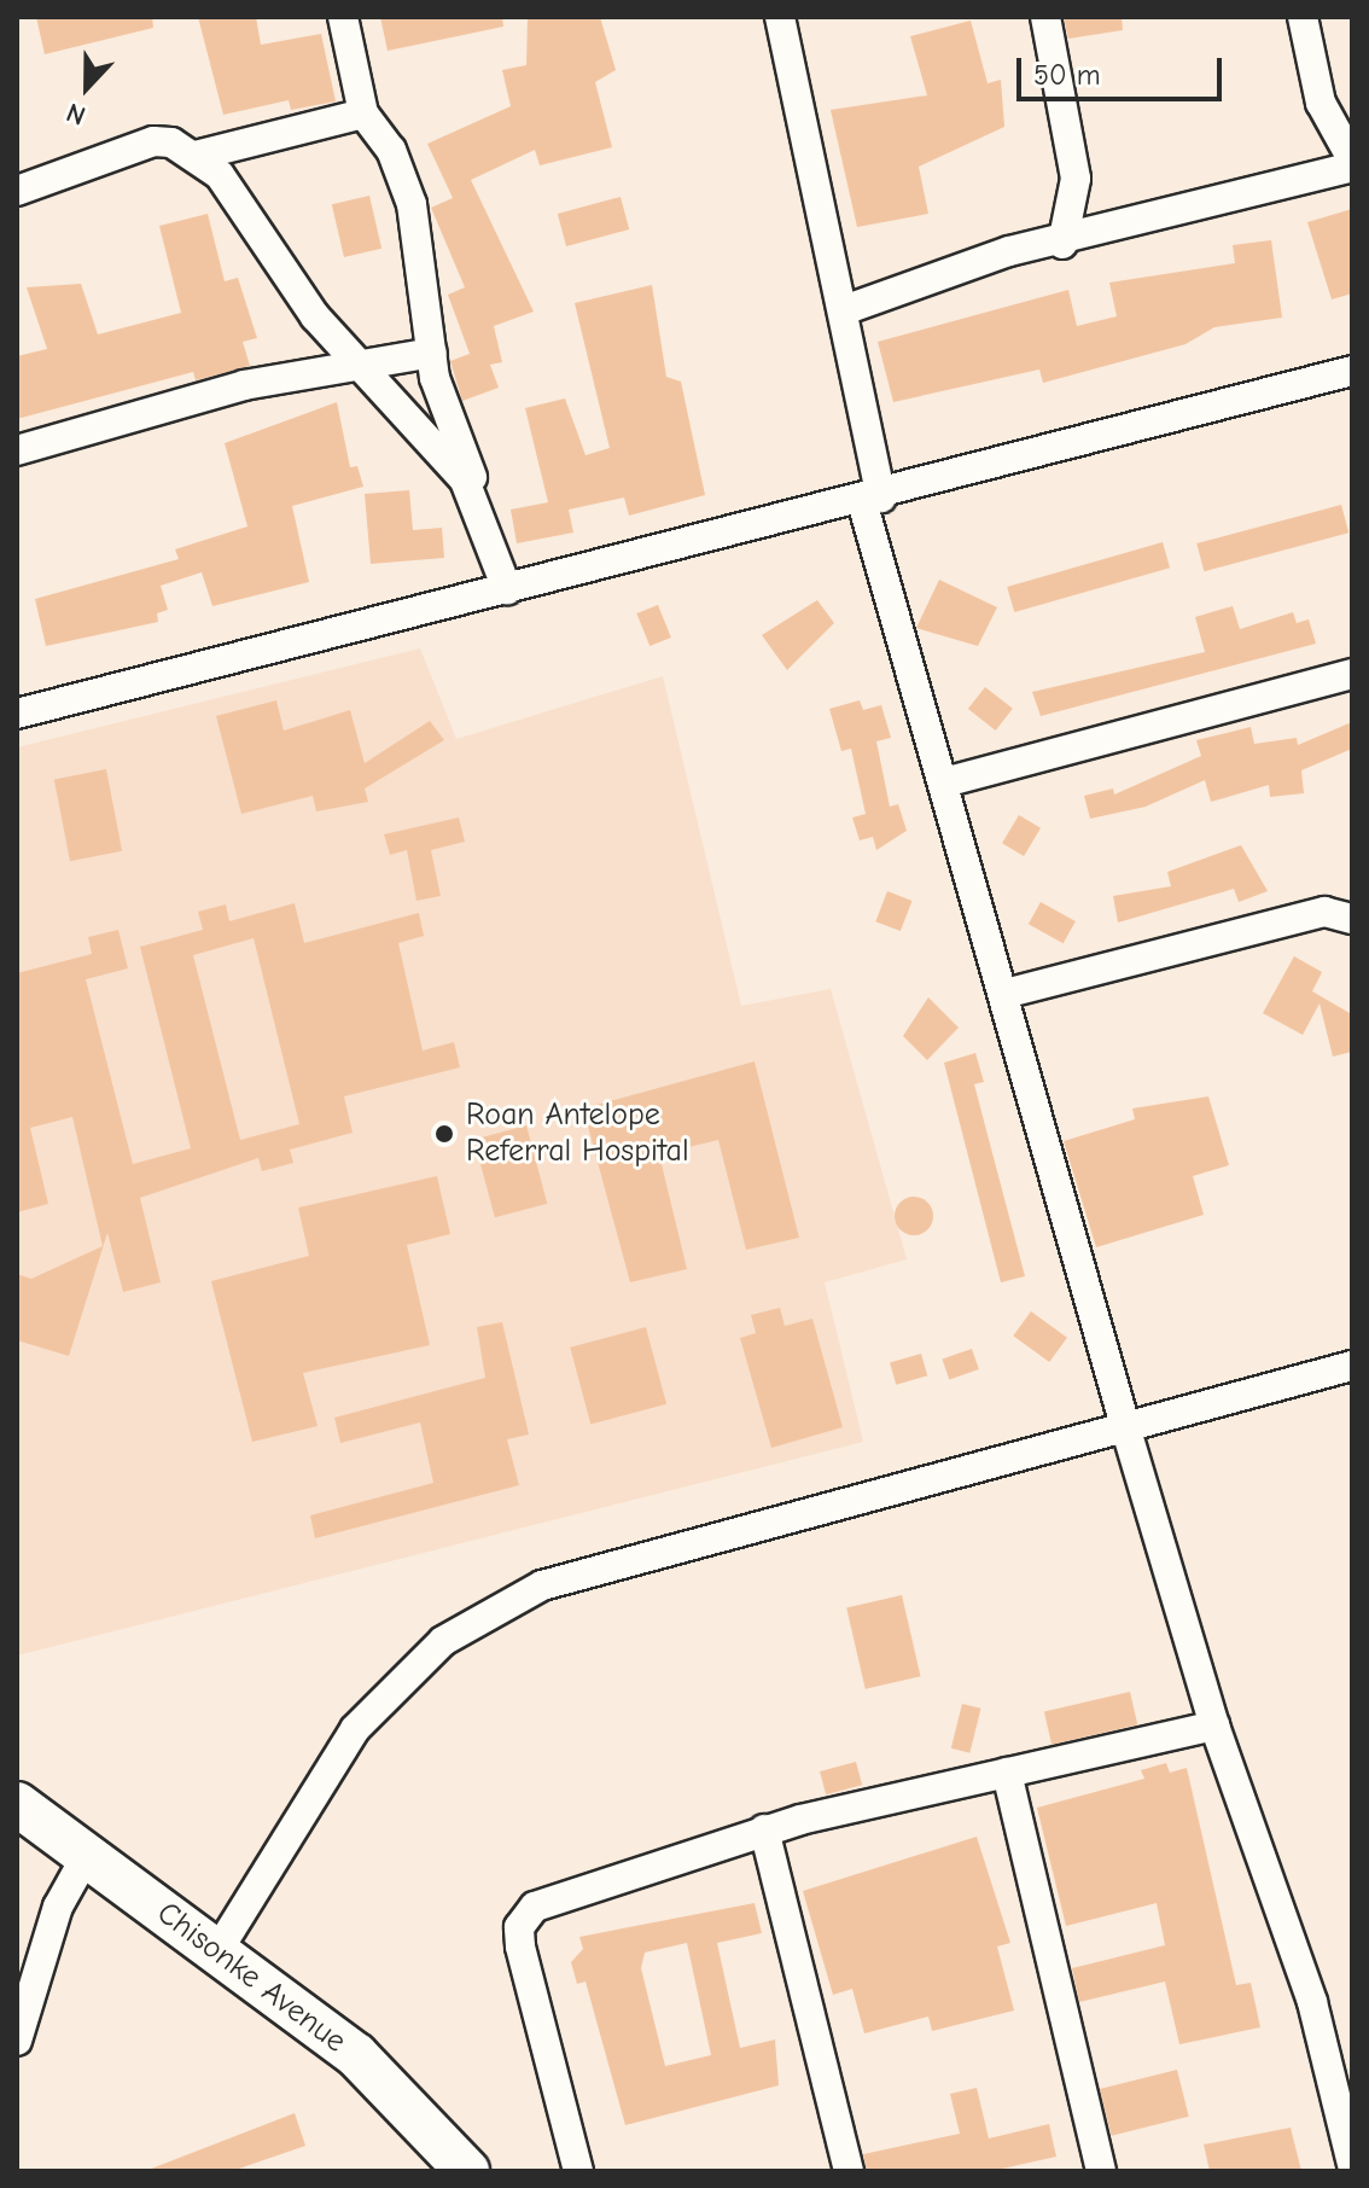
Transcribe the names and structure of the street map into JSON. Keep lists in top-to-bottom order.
{
  "streets": {
    "street": ["Chisonke Avenue"]
  },
  "places": ["Roan Antelope Referral Hospital"],
  "scale_bar": "50 m",
  "north": "bottom"
}
